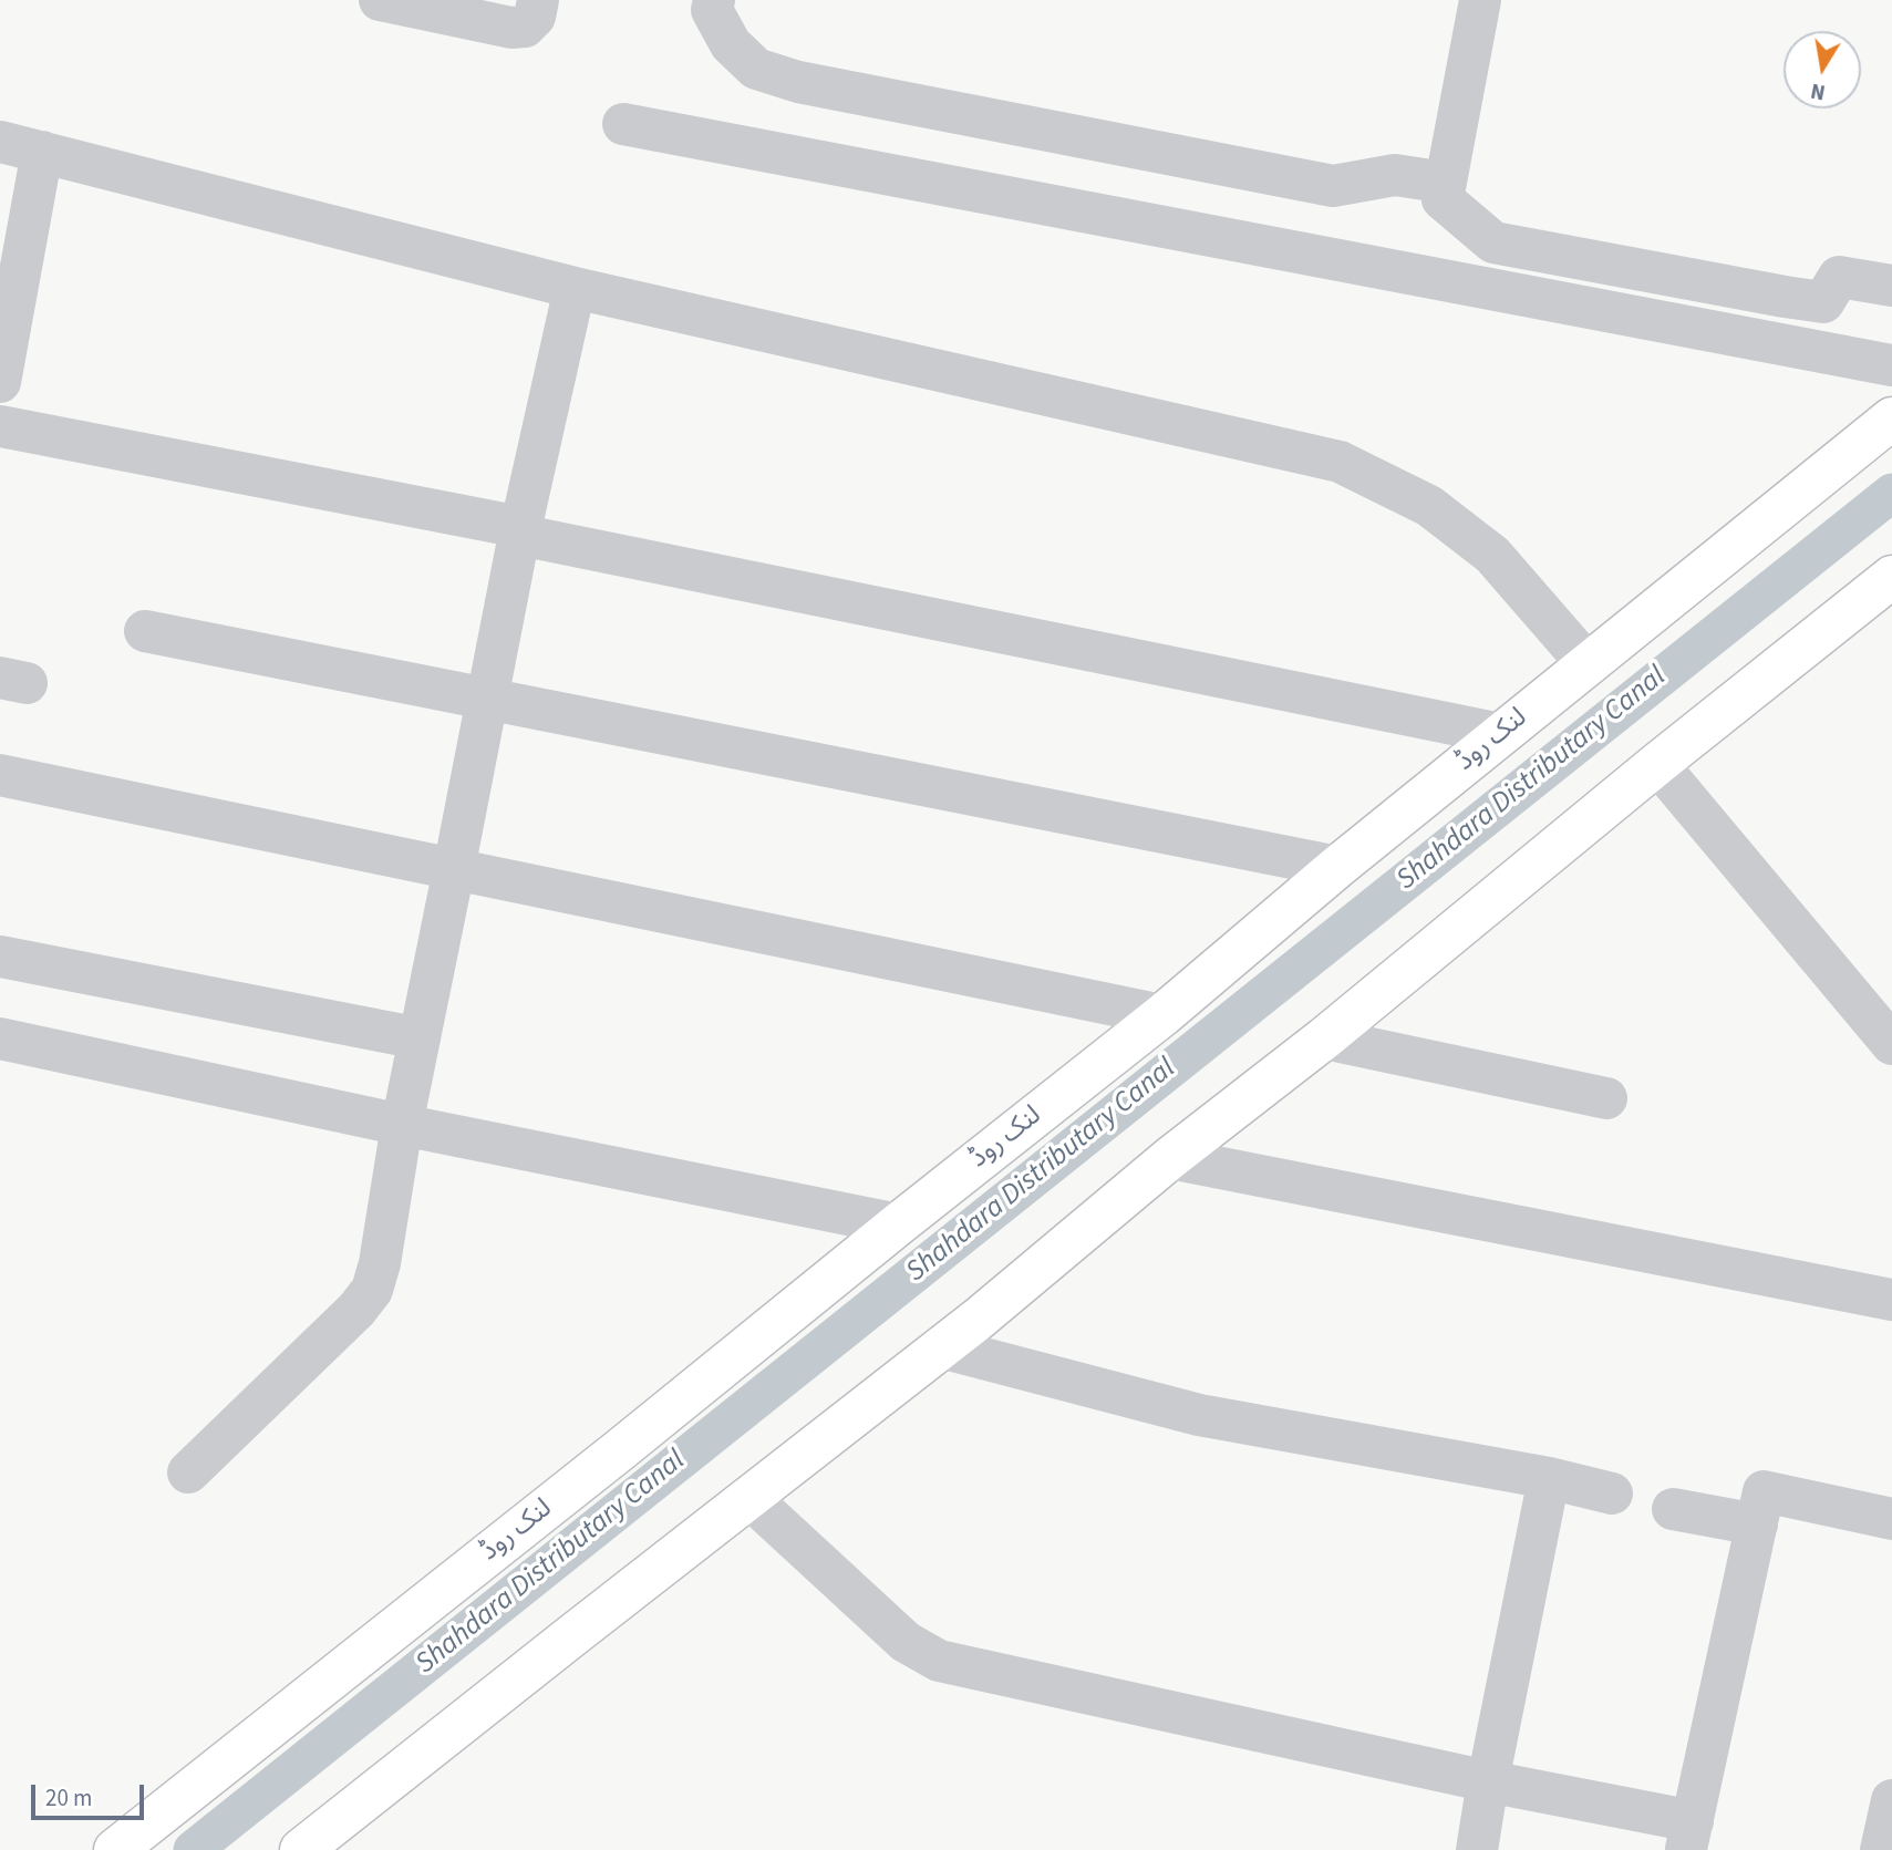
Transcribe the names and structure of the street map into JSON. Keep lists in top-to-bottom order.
{
  "streets": {
    "main road": ["لنک روڈ"]
  },
  "water": ["Shahdara Distributary Canal"],
  "scale_bar": "20 m",
  "north": "bottom"
}
